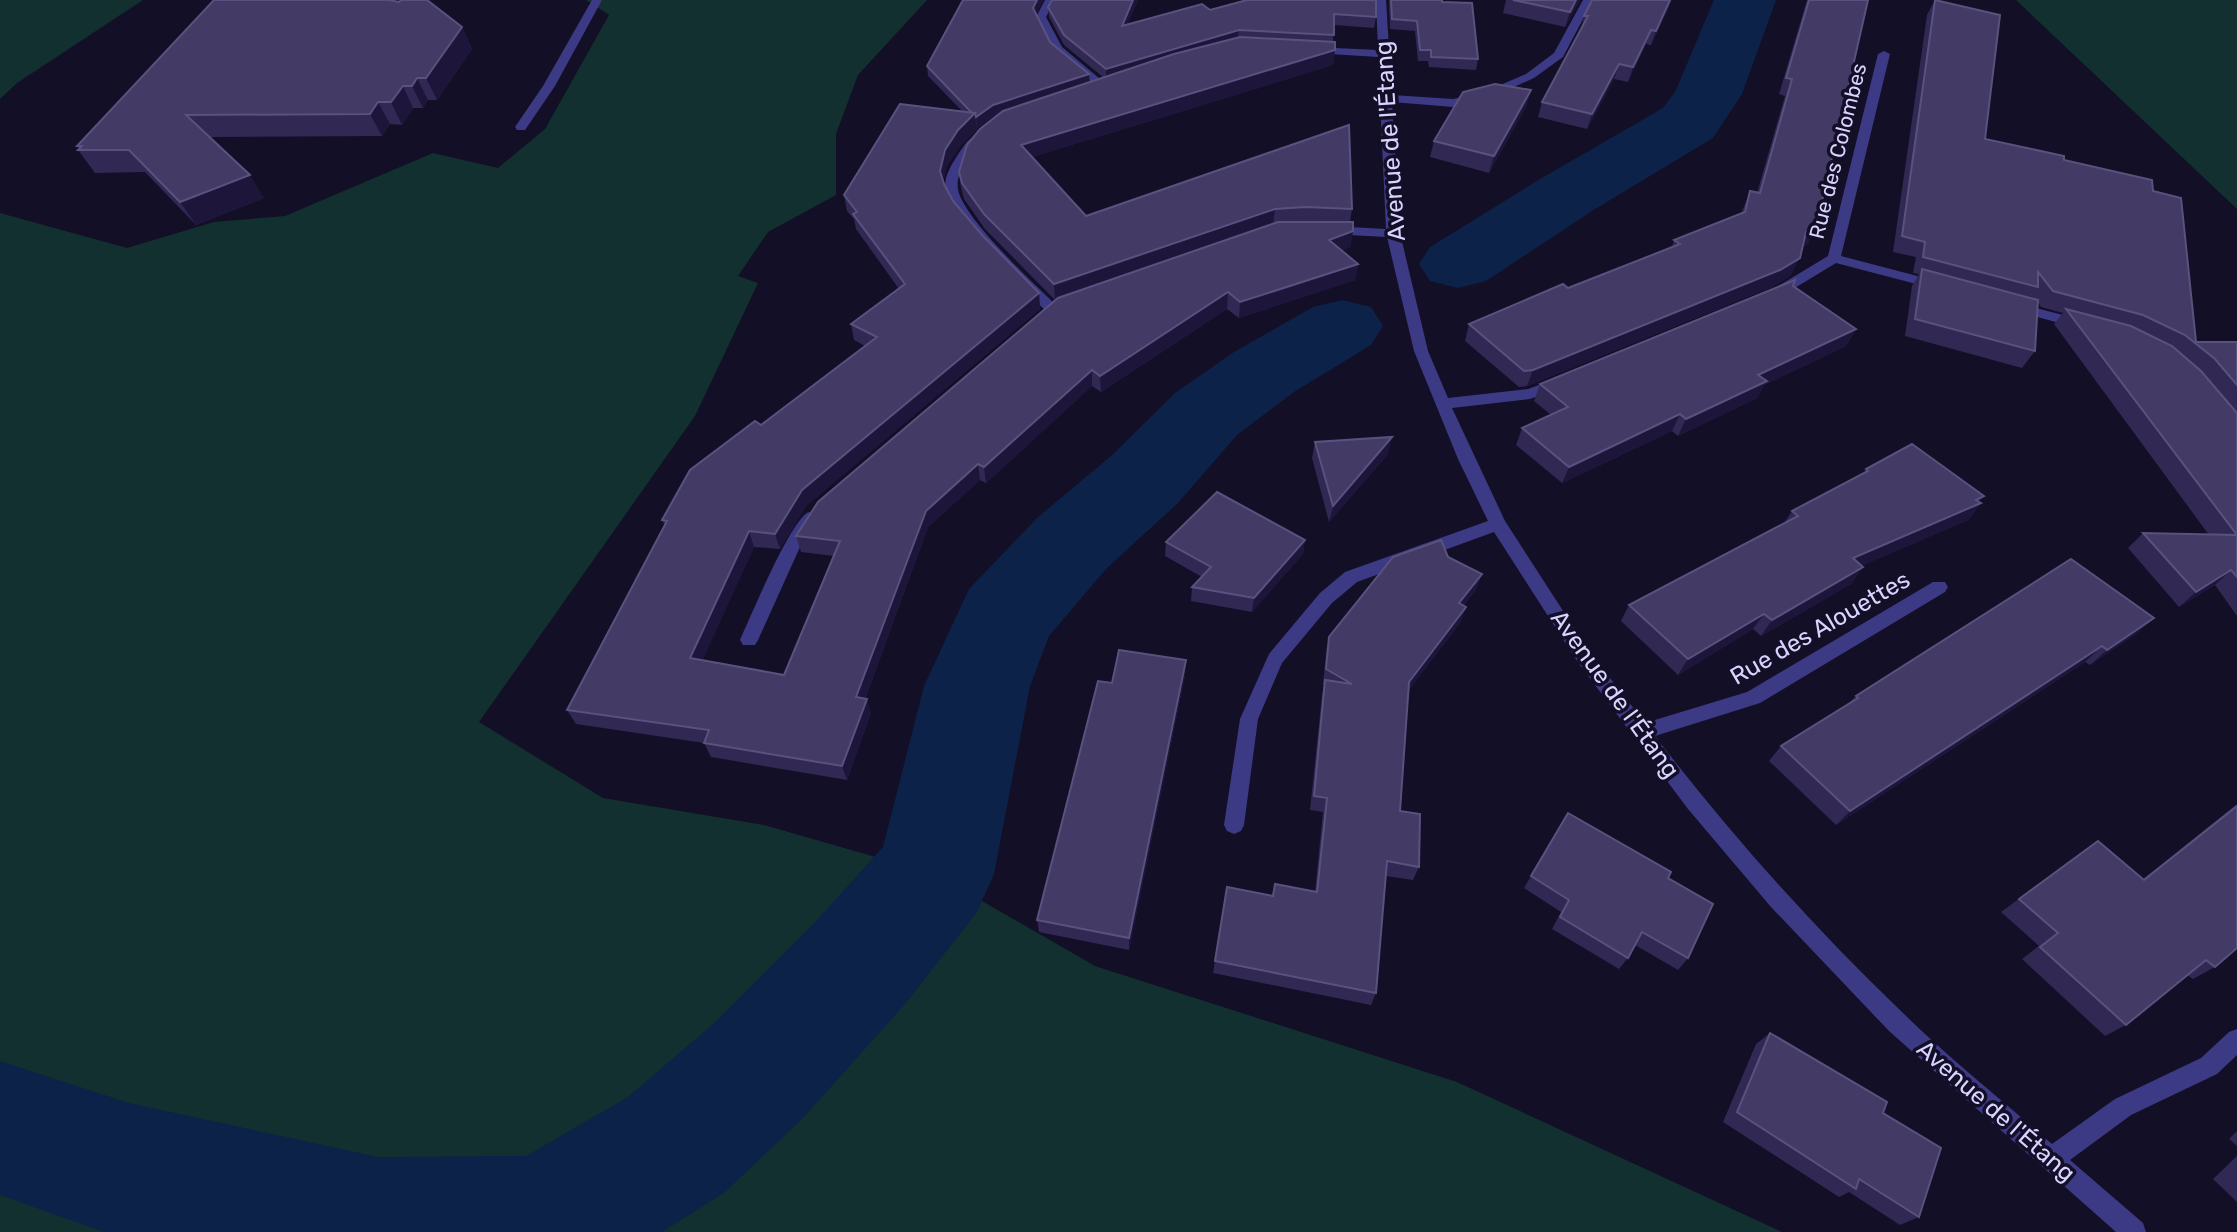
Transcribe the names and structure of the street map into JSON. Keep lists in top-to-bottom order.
{
  "streets": {
    "street": ["Avenue de l'Étang", "Rue des Colombes", "Rue des Alouettes"]
  },
  "crossings": [
    ["Avenue de l'Étang", "Rue des Alouettes"]
  ]
}
